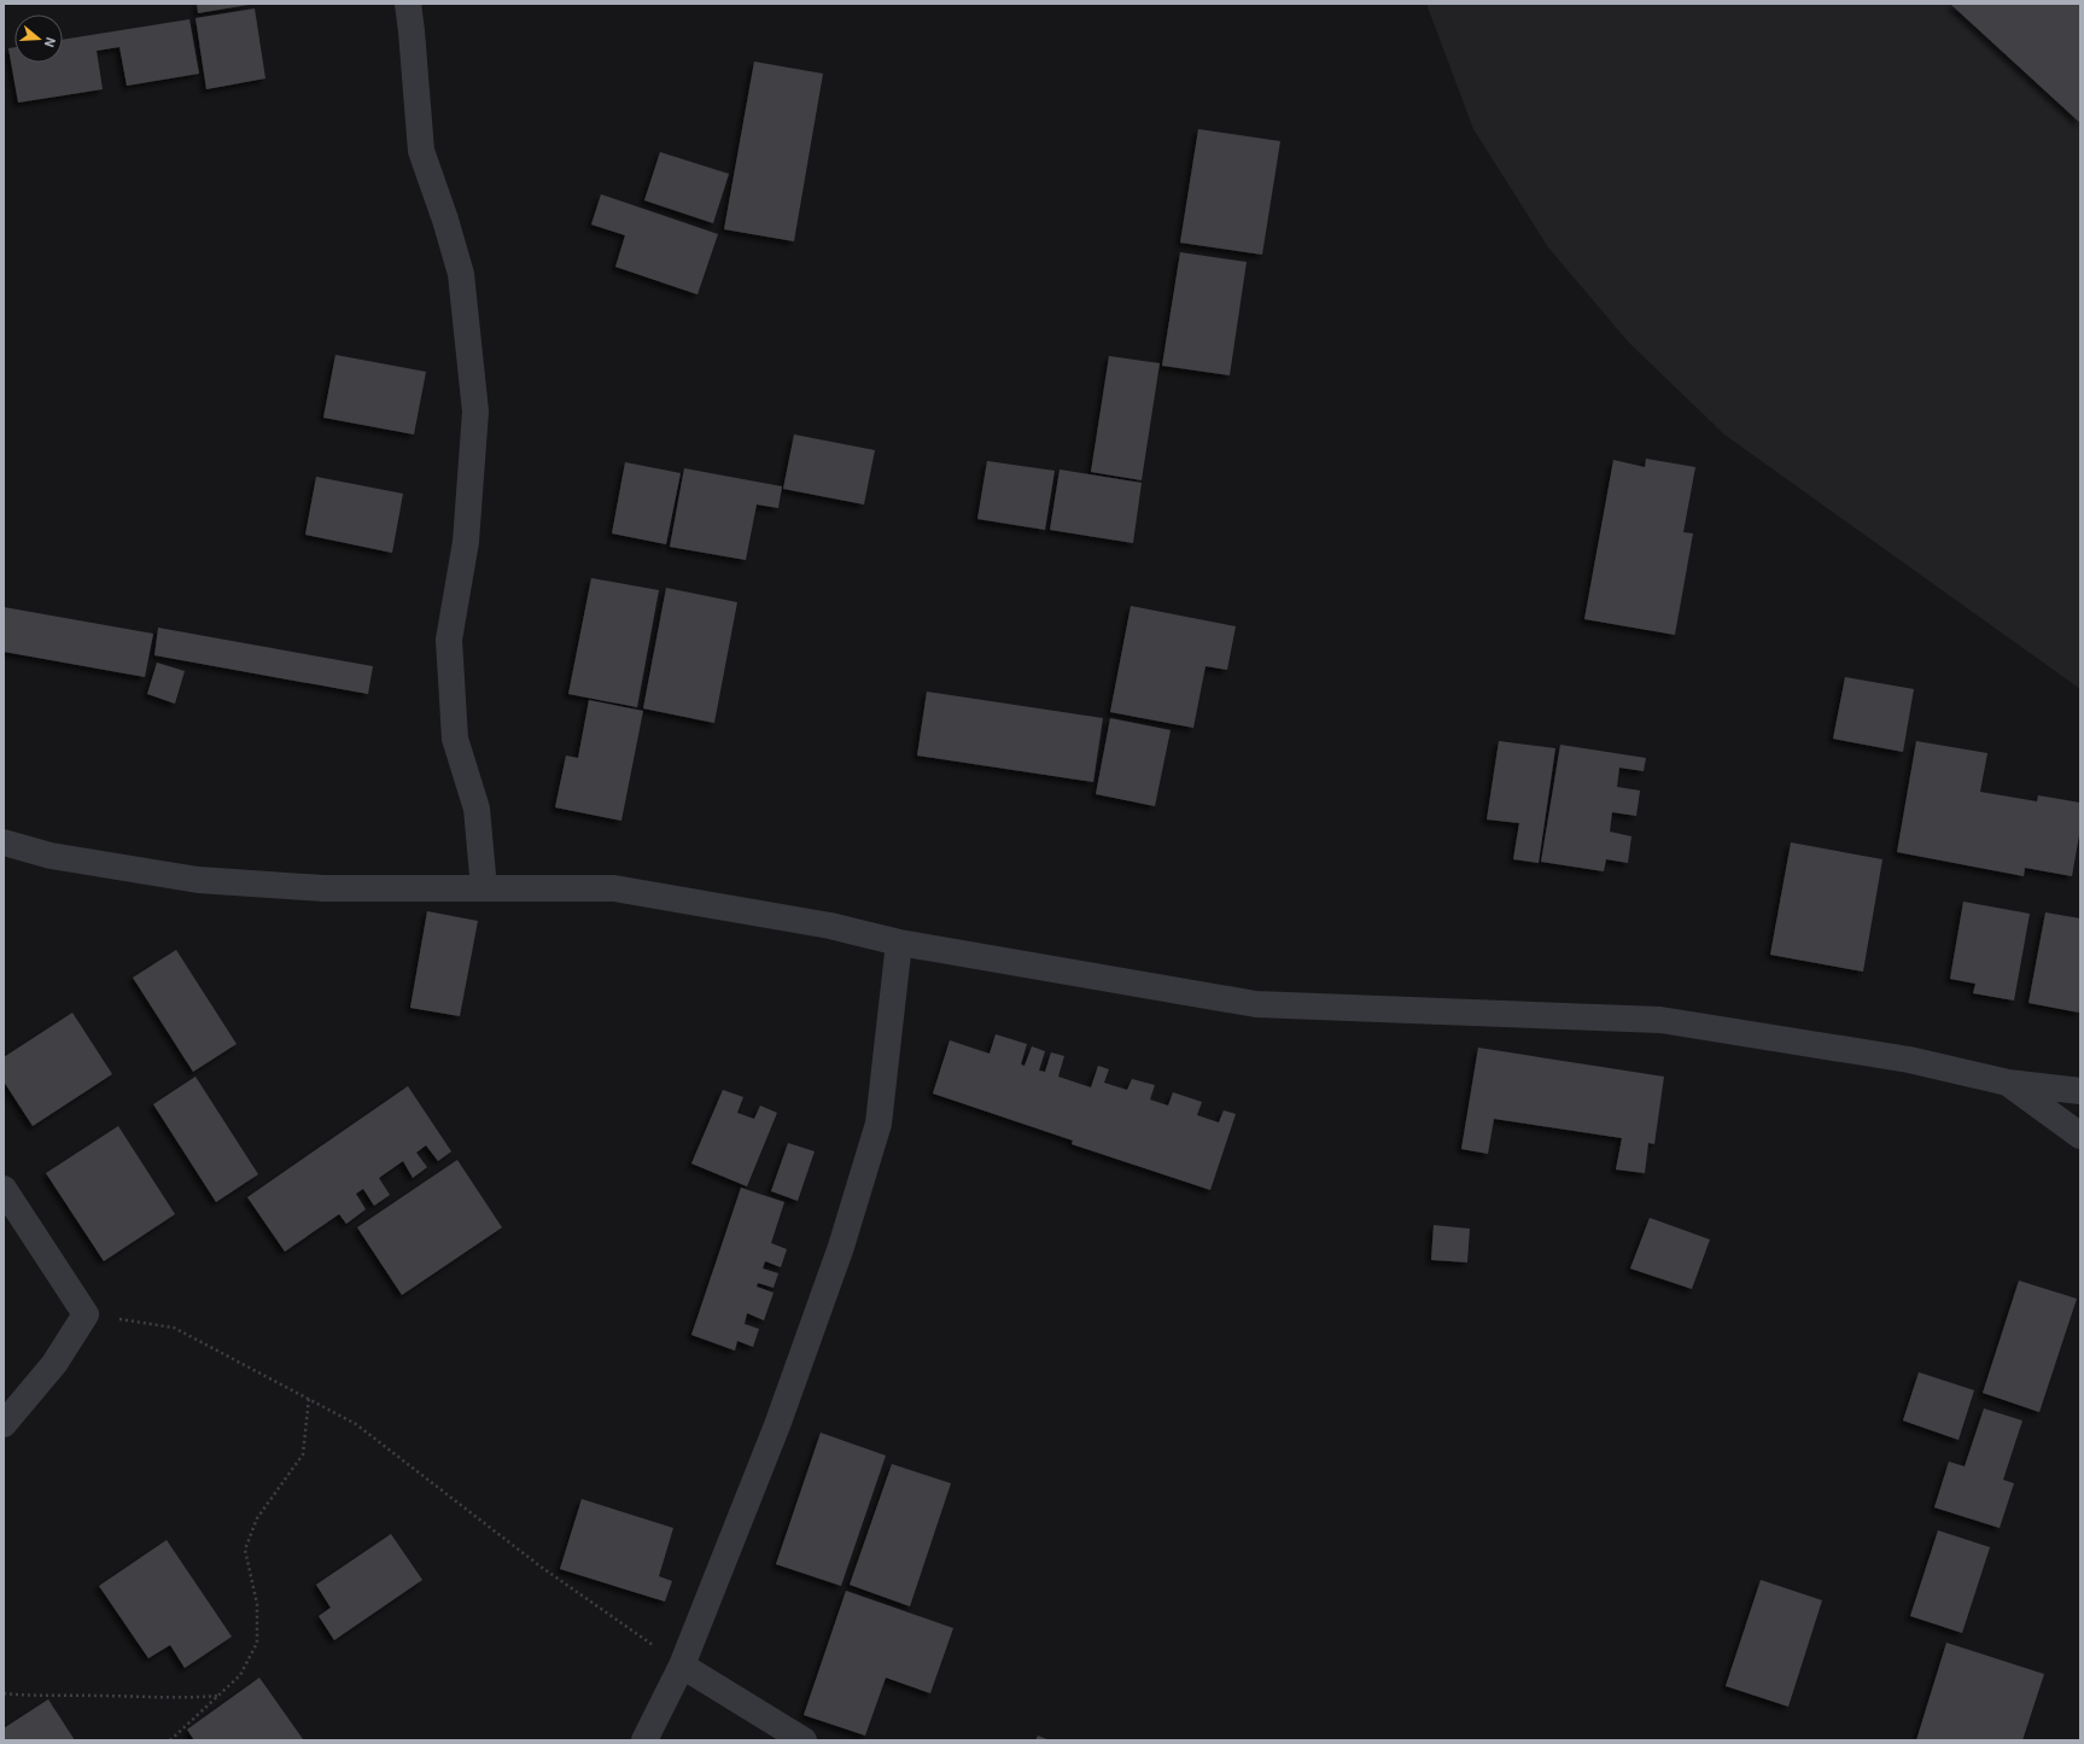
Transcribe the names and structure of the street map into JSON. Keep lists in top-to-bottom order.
{
  "north": "right"
}
